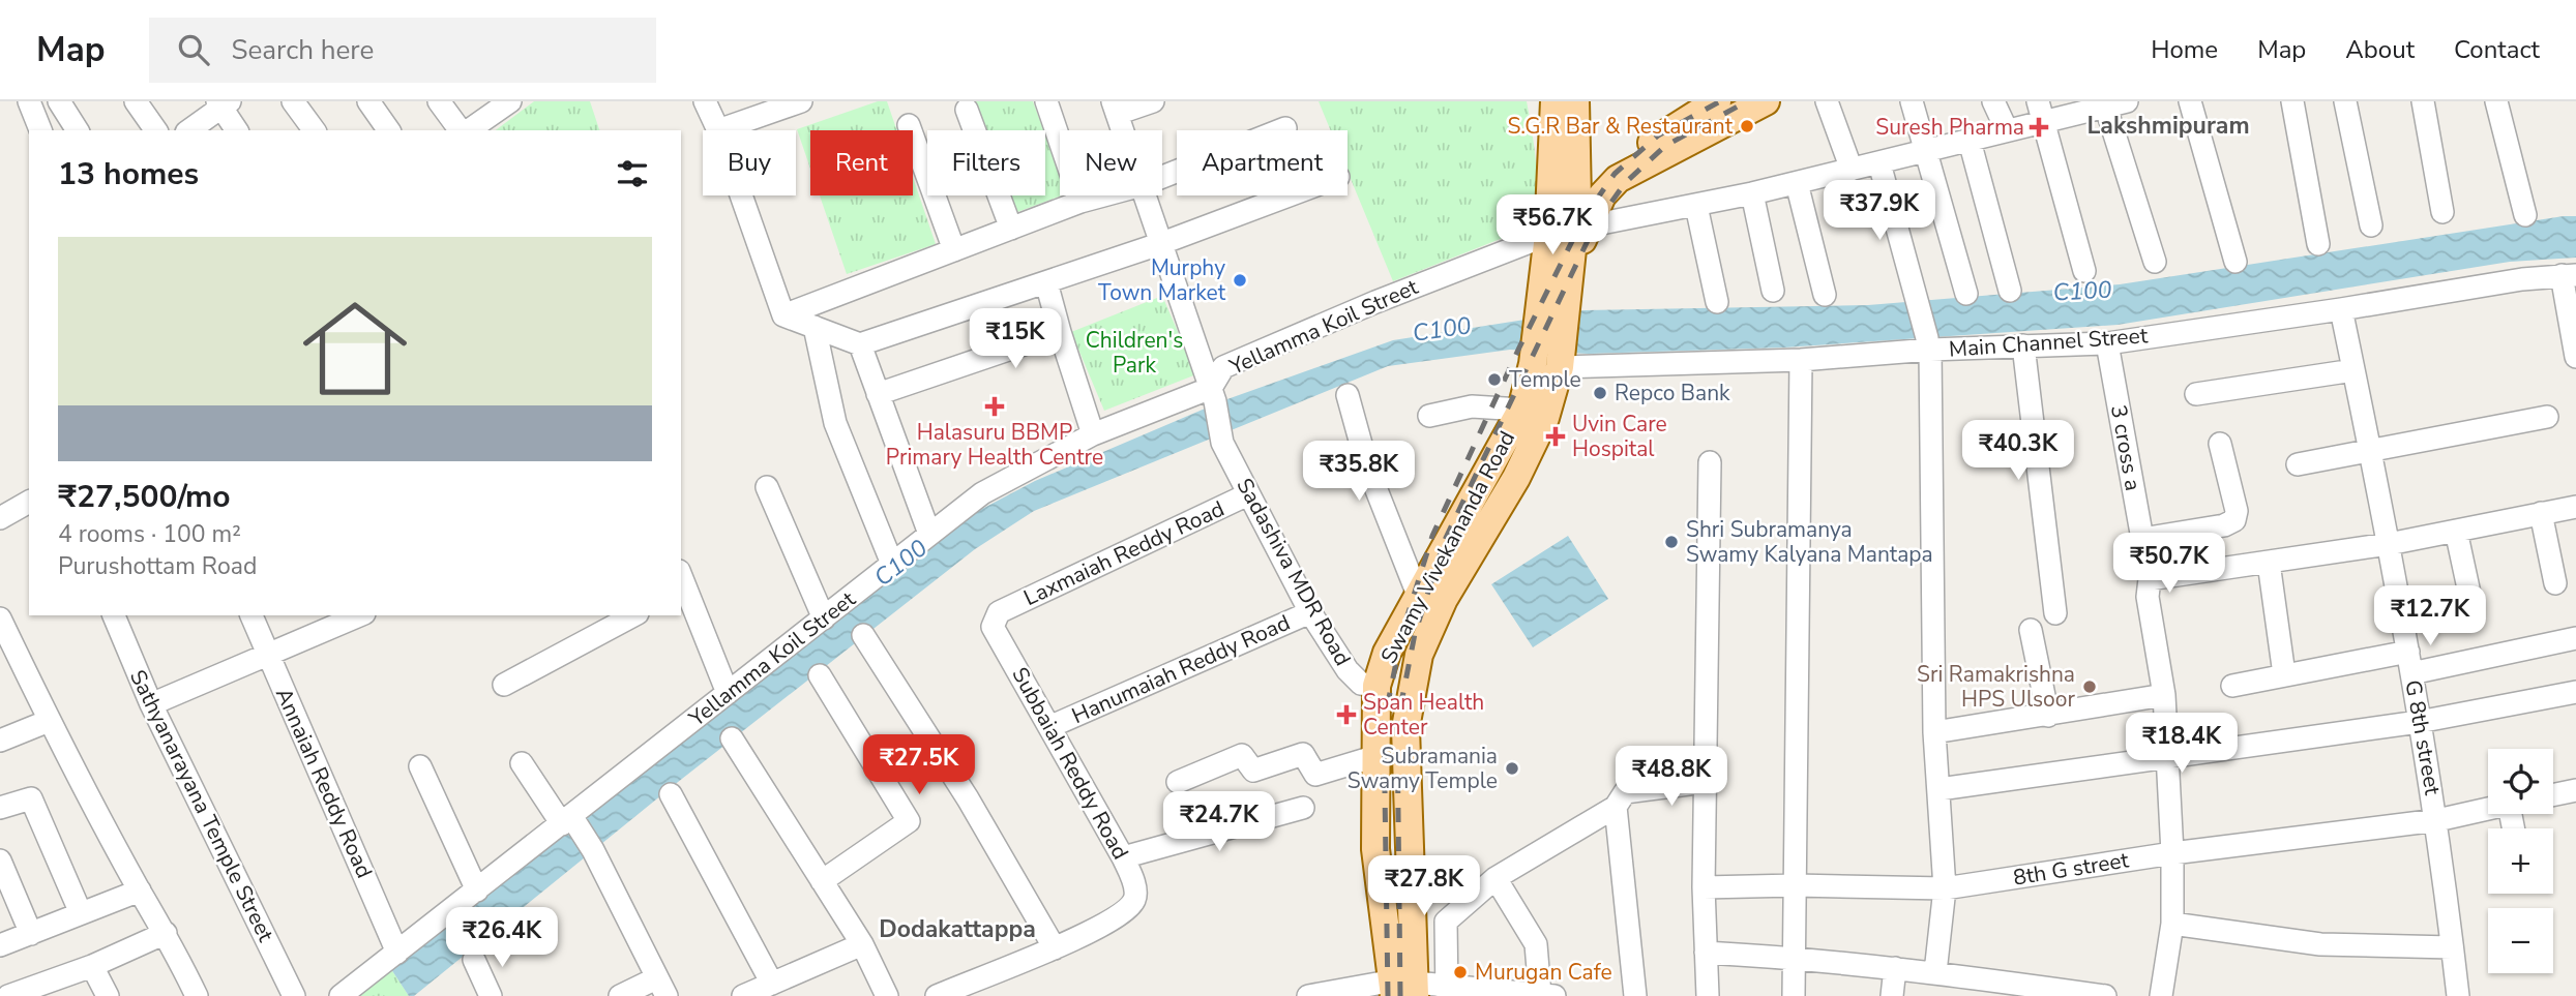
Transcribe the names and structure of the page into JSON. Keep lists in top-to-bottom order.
{
  "streets": {
    "main road": ["Swamy Vivekananda Road"],
    "street": [
      "Yellamma Koil Street",
      "Main Channel Street",
      "3 cross a",
      "Laxmaiah Reddy Road",
      "Sadashiva MDR Road",
      "Hanumaiah Reddy Road",
      "G 8th street",
      "Subbaiah Reddy Road",
      "Annaiah Reddy Road",
      "Sathyanarayana Temple Street",
      "8th G street"
    ]
  },
  "crossings": [
    ["Yellamma Koil Street", "Swamy Vivekananda Road"],
    ["Yellamma Koil Street", "Sadashiva MDR Road"],
    ["Yellamma Koil Street", "Annaiah Reddy Road"],
    ["Main Channel Street", "3 cross a"],
    ["Main Channel Street", "Swamy Vivekananda Road"],
    ["Main Channel Street", "G 8th street"],
    ["3 cross a", "8th G street"],
    ["Swamy Vivekananda Road", "Sadashiva MDR Road"],
    ["Laxmaiah Reddy Road", "Sadashiva MDR Road"],
    ["Laxmaiah Reddy Road", "Subbaiah Reddy Road"],
    ["Sadashiva MDR Road", "Hanumaiah Reddy Road"],
    ["Hanumaiah Reddy Road", "Subbaiah Reddy Road"],
    ["G 8th street", "8th G street"]
  ],
  "districts": ["Lakshmipuram", "Dodakattappa"],
  "water": ["C100"],
  "parks": ["Children's Park"],
  "places": {
    "other": [
      "S.G.R Bar & Restaurant",
      "Murphy Town Market",
      "Temple",
      "Repco Bank",
      "Shri Subramanya Swamy Kalyana Mantapa",
      "Sri Ramakrishna HPS Ulsoor",
      "Subramania Swamy Temple",
      "Murugan Cafe"
    ],
    "health": [
      "Suresh Pharma",
      "Halasuru BBMP Primary Health Centre",
      "Uvin Care Hospital",
      "Span Health Center"
    ]
  },
  "page": {
    "header": "Map",
    "search": "Search here",
    "nav": [
      "Home",
      "Map",
      "About",
      "Contact"
    ],
    "chip": [
      "Buy",
      "Rent",
      "Filters",
      "New",
      "Apartment"
    ],
    "heading": "13 homes",
    "price": [
      "₹37.9K",
      "₹56.7K",
      "₹15K",
      "₹40.3K",
      "₹35.8K",
      "₹50.7K",
      "₹12.7K",
      "₹18.4K",
      "₹27.5K",
      "₹48.8K",
      "₹24.7K",
      "₹27.8K",
      "₹26.4K"
    ],
    "list": [
      {
        "name": "₹27,500/mo",
        "note": "4 rooms · 100 m² · Purushottam Road"
      }
    ],
    "map_buttons": ["+", "−"]
  }
}
